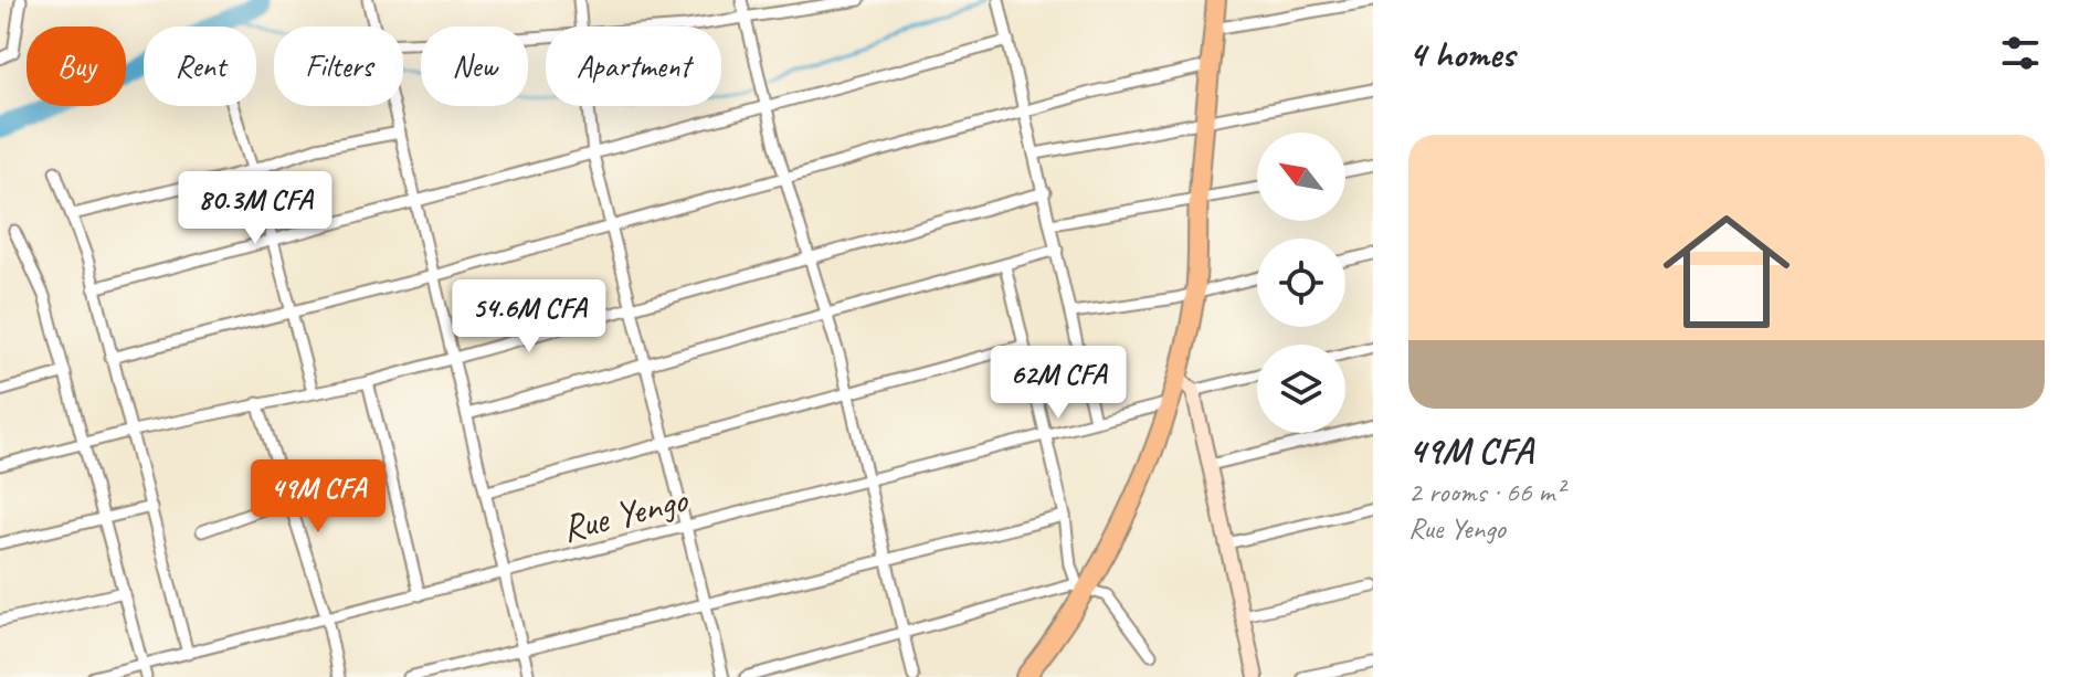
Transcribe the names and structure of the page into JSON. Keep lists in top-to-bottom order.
{
  "streets": {
    "street": ["Rue Yengo"]
  },
  "north": "top left",
  "page": {
    "heading": "4 homes",
    "chip": [
      "Buy",
      "Rent",
      "Filters",
      "New",
      "Apartment"
    ],
    "list": [
      {
        "name": "49M CFA",
        "note": "2 rooms · 66 m² · Rue Yengo"
      }
    ],
    "price": [
      "80.3M CFA",
      "54.6M CFA",
      "62M CFA",
      "49M CFA"
    ]
  }
}
